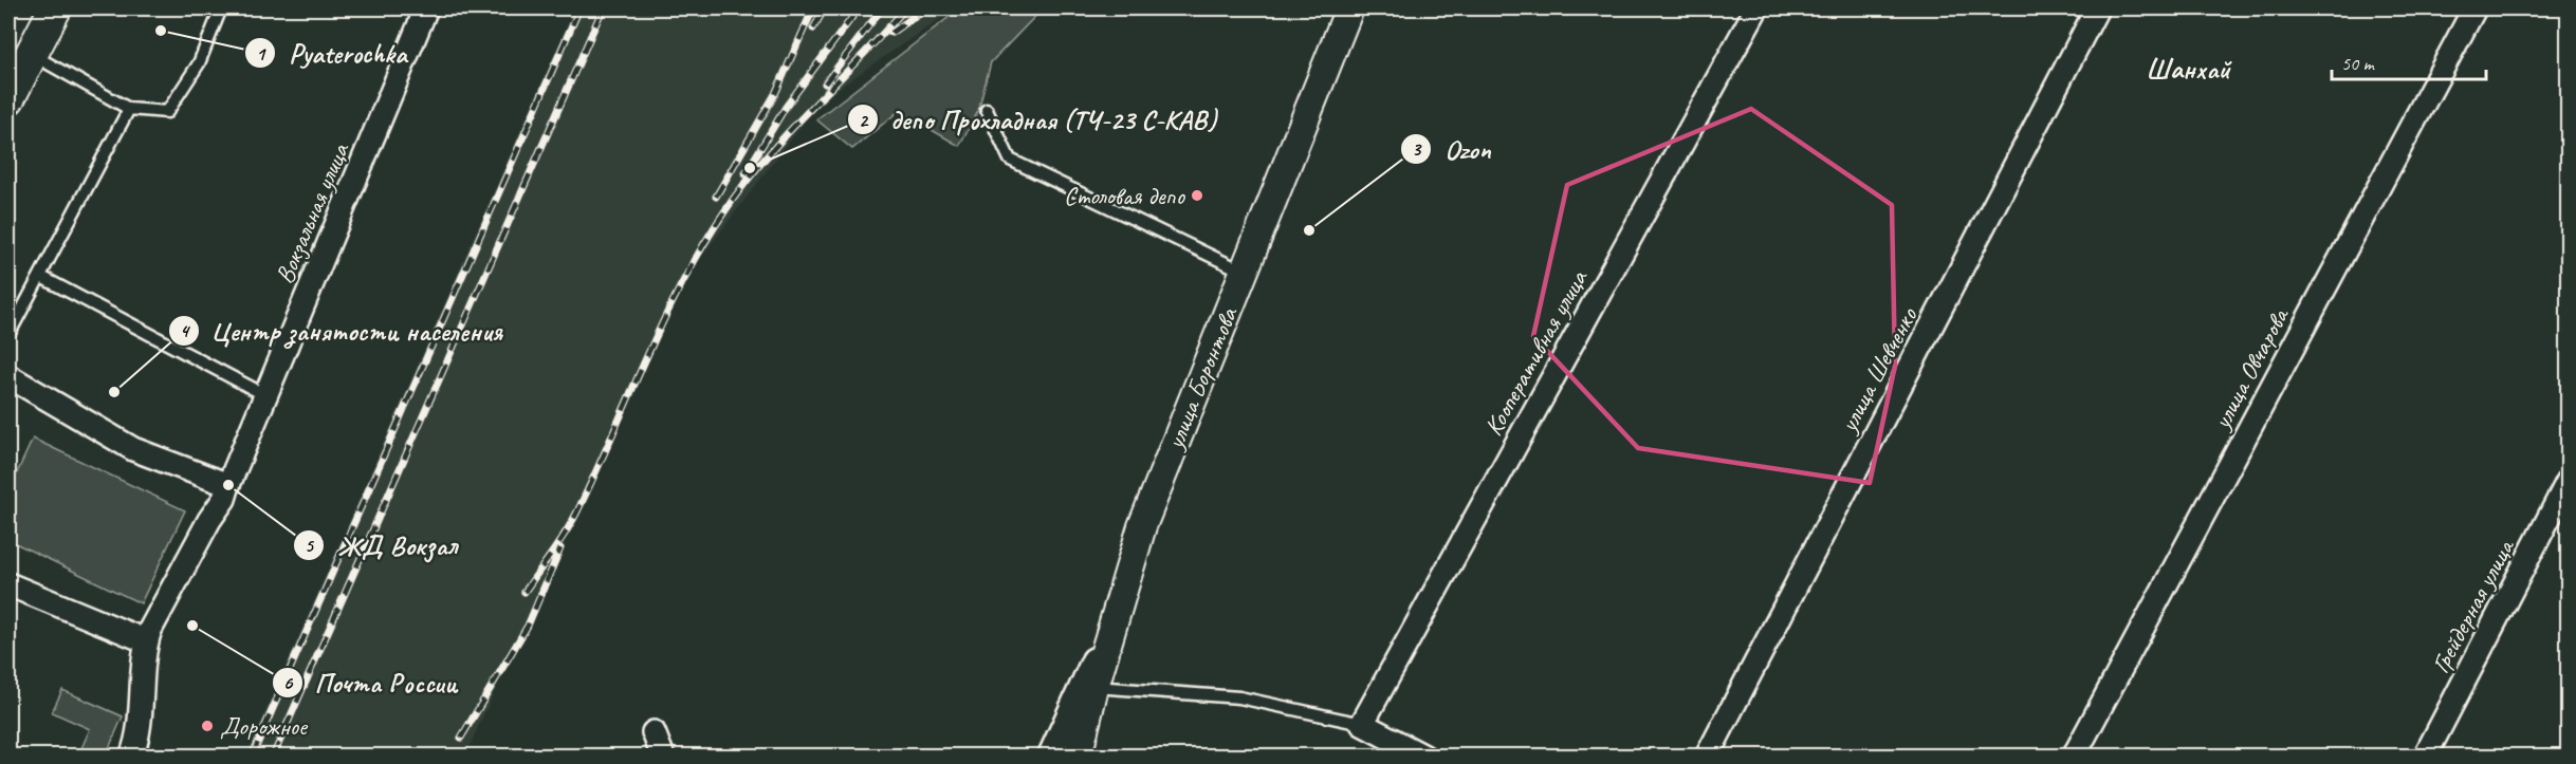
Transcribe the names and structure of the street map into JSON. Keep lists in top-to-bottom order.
{
  "streets": {
    "street": [
      "Вокзальная улица",
      "Кооперативная улица",
      "улица Овчарова",
      "улица Шевченко",
      "улица Боронтова",
      "Грейдерная улица"
    ]
  },
  "districts": ["Шанхай"],
  "places": [
    "Pyaterochka",
    "депо Прохладная (ТЧ-23 С-КАВ)",
    "Столовая депо",
    "Ozon",
    "Центр занятости населения",
    "ЖД Вокзал",
    "Почта России",
    "Дорожное"
  ],
  "scale_bar": "50 m"
}
